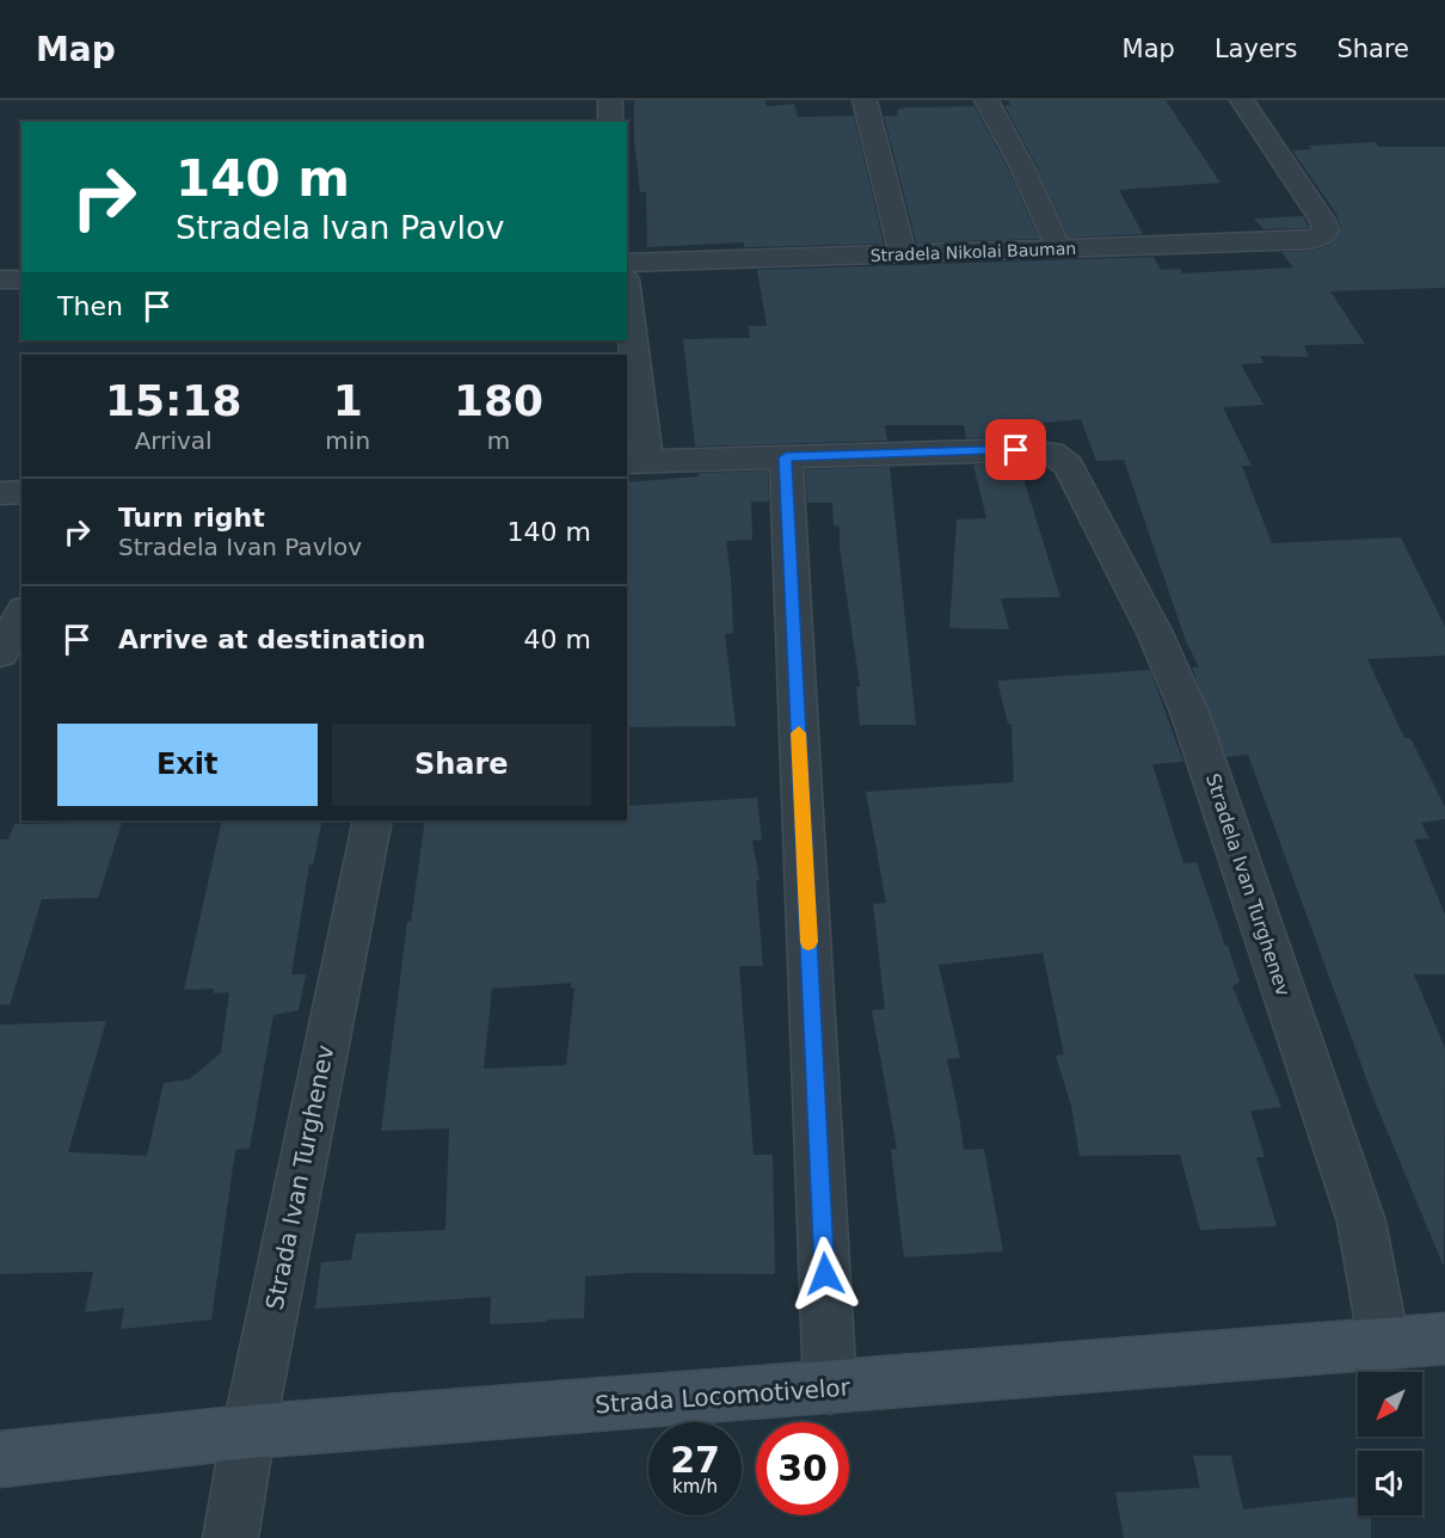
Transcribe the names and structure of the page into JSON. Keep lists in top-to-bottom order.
{
  "streets": {
    "main road": ["Strada Locomotivelor"],
    "street": ["Stradela Nikolai Bauman", "Stradela Ivan Turghenev", "Strada Ivan Turghenev"]
  },
  "crossings": [
    ["Stradela Ivan Turghenev", "Strada Locomotivelor"],
    ["Strada Ivan Turghenev", "Strada Locomotivelor"]
  ],
  "north": "bottom left",
  "page": {
    "header": "Map",
    "nav": ["Map", "Layers", "Share"],
    "turn": ["140 m", "Stradela Ivan Pavlov"],
    "then": "Then",
    "eta": [
      "15:18",
      "Arrival",
      "1",
      "min",
      "180",
      "m"
    ],
    "list": [
      {
        "name": "Turn right",
        "note": "Stradela Ivan Pavlov",
        "value": "140 m"
      },
      {
        "name": "Arrive at destination",
        "value": "40 m"
      }
    ],
    "buttons": ["Exit", "Share"],
    "speed": "27 km/h",
    "limit": "30"
  }
}
